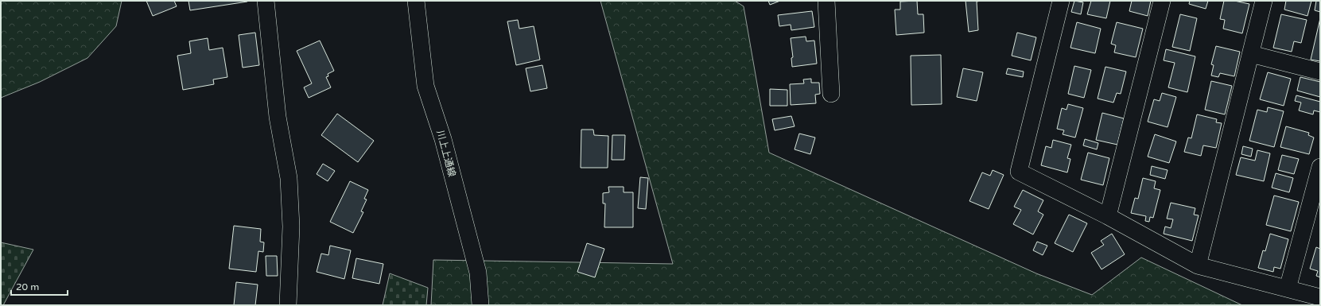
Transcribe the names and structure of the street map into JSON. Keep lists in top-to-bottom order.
{
  "streets": {
    "street": ["川上上通線"]
  },
  "scale_bar": "20 m"
}
